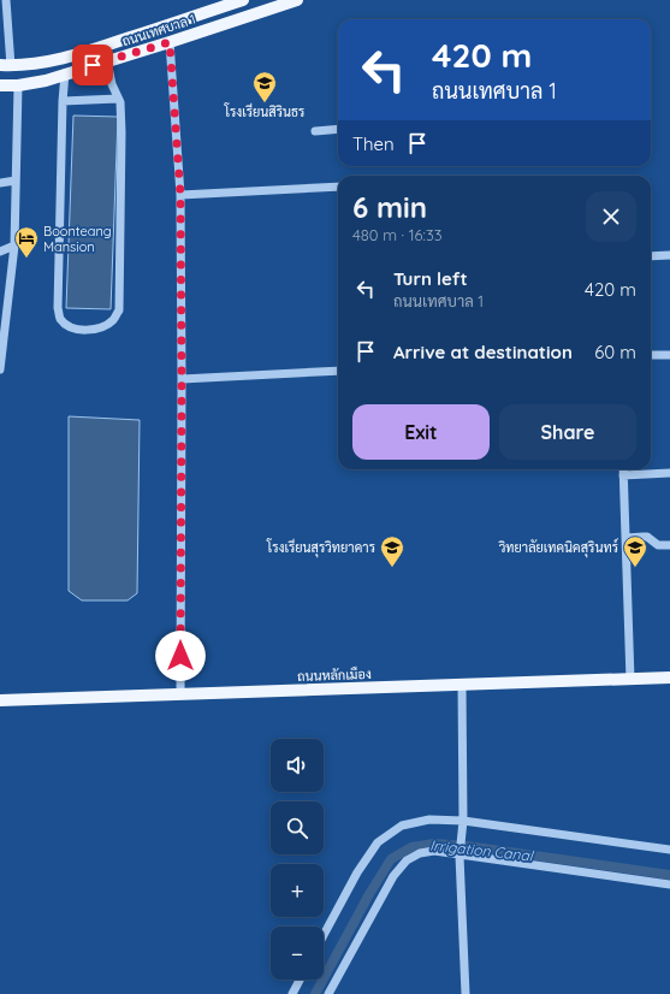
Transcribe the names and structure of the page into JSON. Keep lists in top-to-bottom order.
{
  "streets": {
    "main road": ["ถนนเทศบาล 1", "ถนนหลักเมือง"]
  },
  "water": ["Irrigation Canal"],
  "places": {
    "school or university": ["โรงเรียนสิรินธร", "โรงเรียนสุรวิทยาคาร", "วิทยาลัยเทคนิคสุรินทร์"],
    "hotel": ["Boonteang Mansion"]
  },
  "page": {
    "turn": ["420 m", "ถนนเทศบาล 1"],
    "then": "Then",
    "heading": ["6 min", "480 m · 16:33"],
    "list": [
      {
        "name": "Turn left",
        "note": "ถนนเทศบาล 1",
        "value": "420 m"
      },
      {
        "name": "Arrive at destination",
        "value": "60 m"
      }
    ],
    "buttons": ["Exit", "Share"],
    "map_buttons": ["+", "−"]
  }
}
